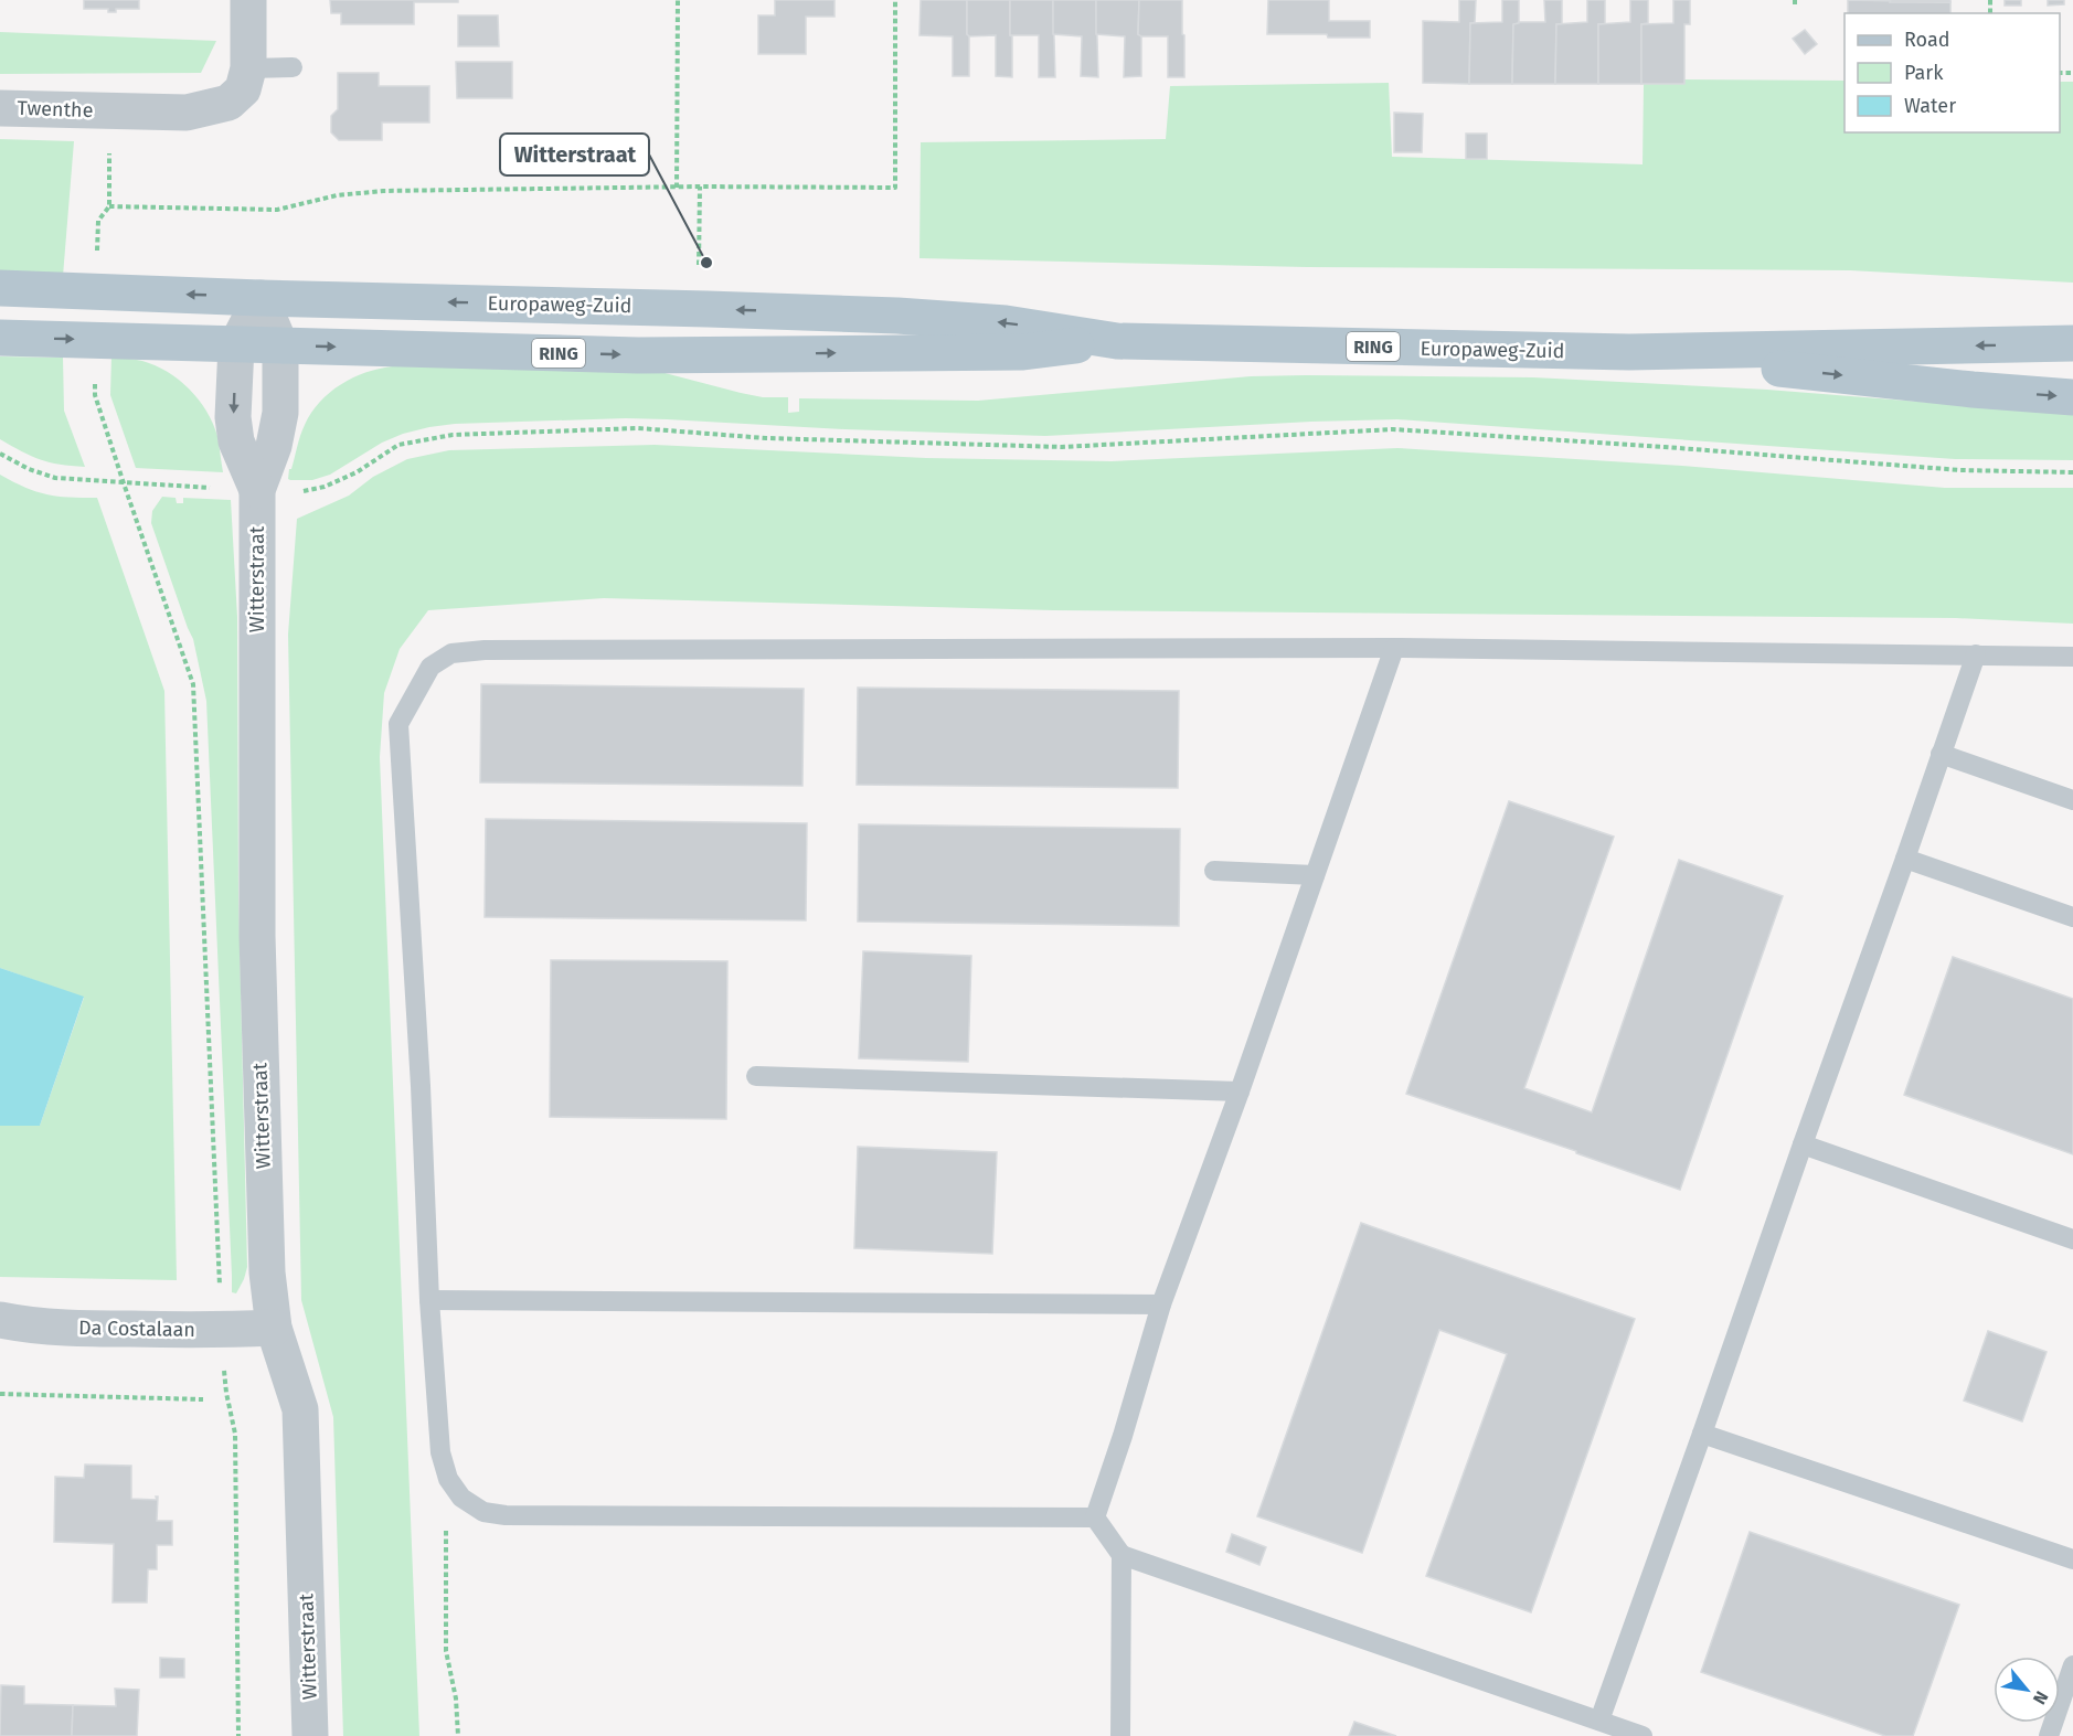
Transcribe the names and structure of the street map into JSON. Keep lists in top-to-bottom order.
{
  "streets": {
    "main road": ["Europaweg-Zuid", "RING"],
    "street": ["Twenthe", "Witterstraat", "Da Costalaan"]
  },
  "crossings": [
    ["Europaweg-Zuid", "Witterstraat"],
    ["Witterstraat", "Da Costalaan"]
  ],
  "places": ["Witterstraat"],
  "legend": ["Road", "Park", "Water"],
  "north": "bottom right"
}
